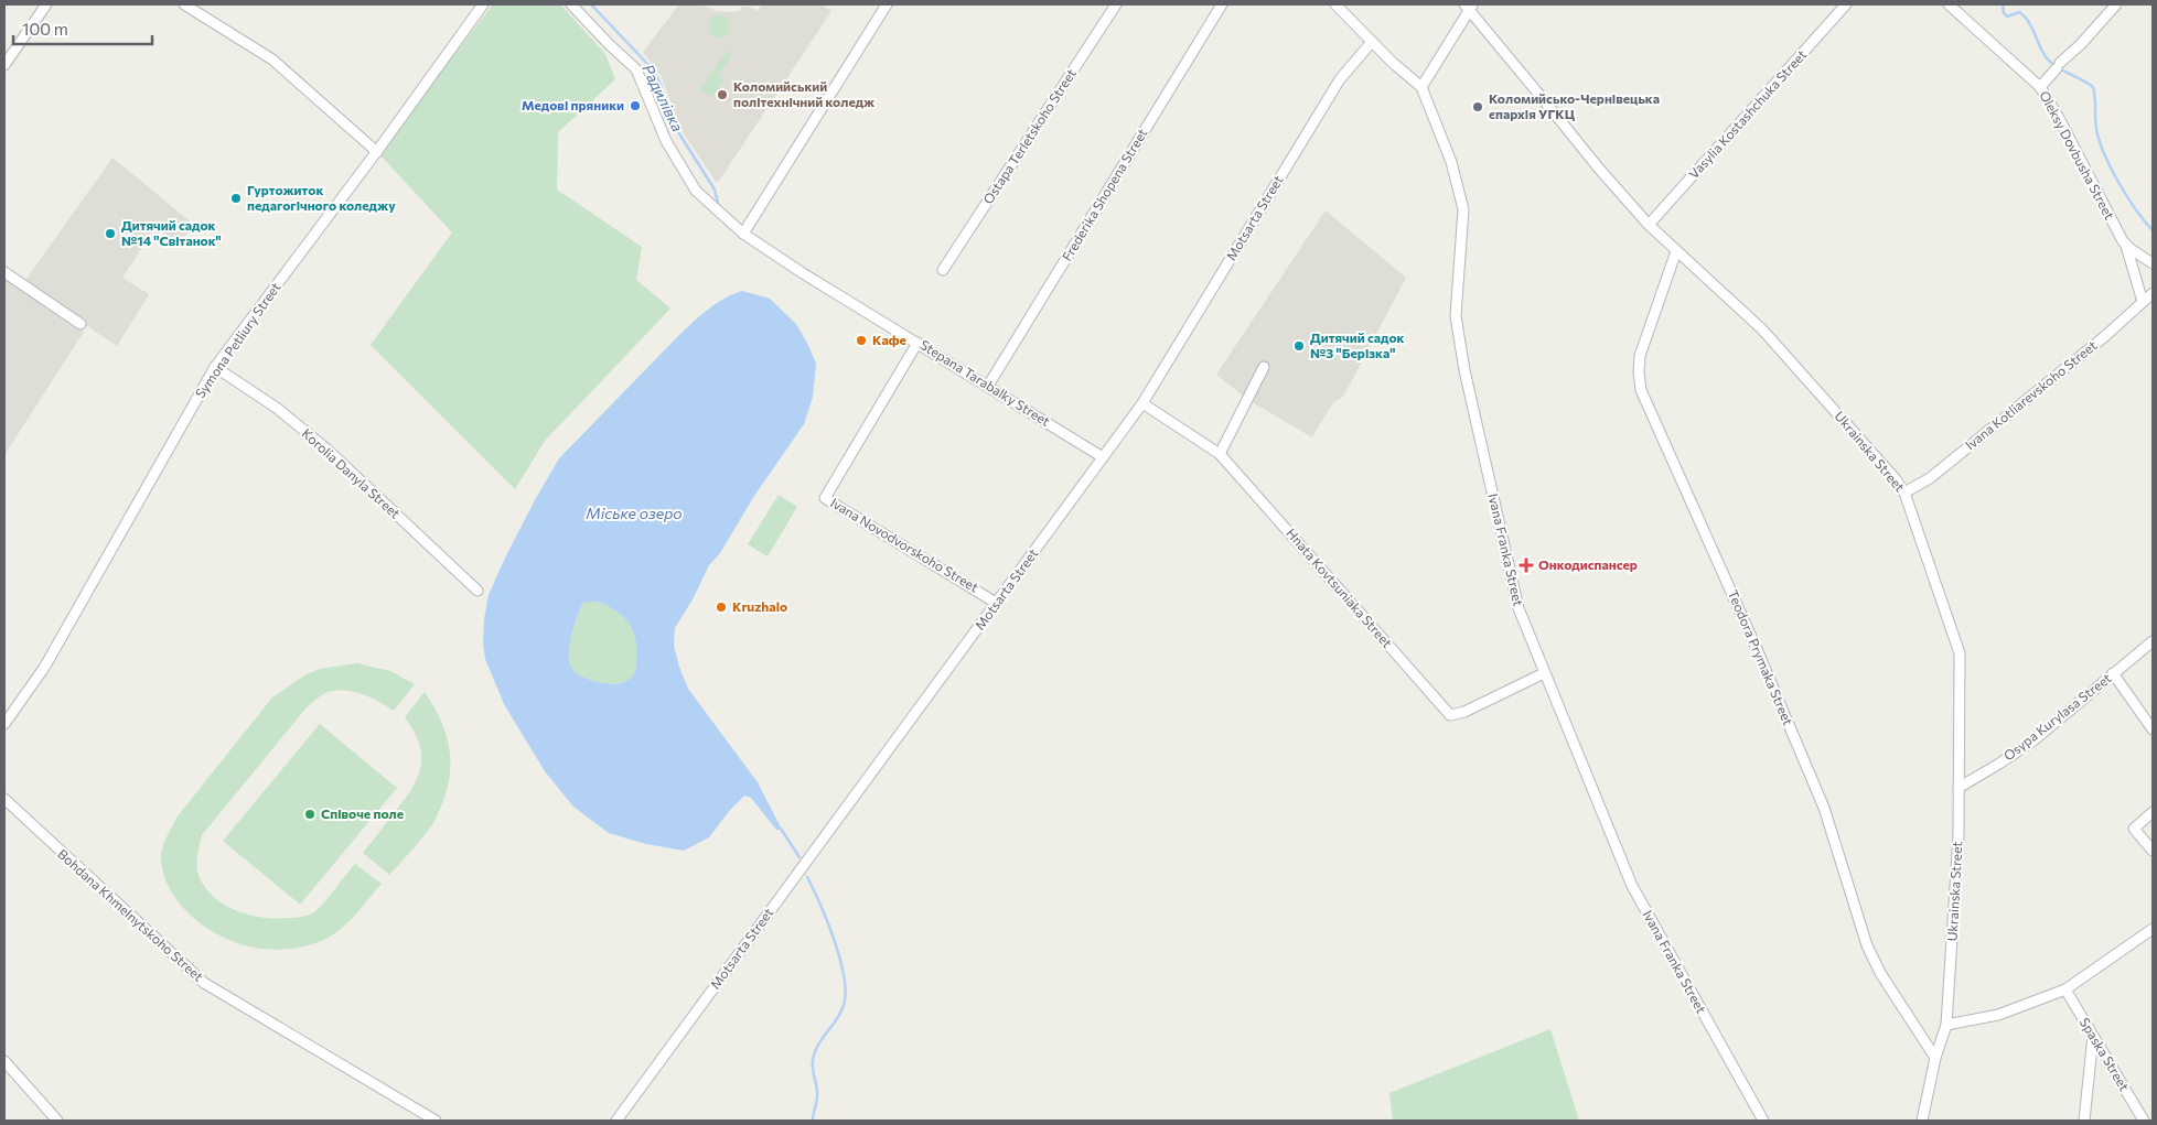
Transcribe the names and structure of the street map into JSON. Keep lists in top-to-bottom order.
{
  "streets": {
    "street": [
      "Vasylia Kostashchuka Street",
      "Ostapa Terletskoho Street",
      "Oleksy Dovbusha Street",
      "Frederika Shopena Street",
      "Motsarta Street",
      "Symona Petliury Street",
      "Stepana Tarabalky Street",
      "Ivana Kotliarevskoho Street",
      "Ukrainska Street",
      "Korolia Danyla Street",
      "Ivana Novodvorskoho Street",
      "Ivana Franka Street",
      "Hnata Kovtsuniaka Street",
      "Teodora Prymaka Street",
      "Osypa Kurylasa Street",
      "Bohdana Khmelnytskoho Street",
      "Spaska Street"
    ]
  },
  "crossings": [
    ["Vasylia Kostashchuka Street", "Ukrainska Street"],
    ["Frederika Shopena Street", "Stepana Tarabalky Street"],
    ["Motsarta Street", "Stepana Tarabalky Street"],
    ["Motsarta Street", "Ivana Novodvorskoho Street"],
    ["Motsarta Street", "Ivana Franka Street"],
    ["Motsarta Street", "Hnata Kovtsuniaka Street"],
    ["Symona Petliury Street", "Korolia Danyla Street"],
    ["Stepana Tarabalky Street", "Ivana Novodvorskoho Street"],
    ["Ivana Kotliarevskoho Street", "Ukrainska Street"],
    ["Ukrainska Street", "Teodora Prymaka Street"],
    ["Ukrainska Street", "Osypa Kurylasa Street"],
    ["Ivana Franka Street", "Hnata Kovtsuniaka Street"]
  ],
  "water": ["Радилівка", "Міське озеро"],
  "places": {
    "other": [
      "Коломийський політехнічний коледж",
      "Медові пряники",
      "Коломийсько-Чернівецька єпархія УГКЦ",
      "Гуртожиток педагогічного коледжу",
      "Дитячий садок №14 \"Світанок\"",
      "Кафе",
      "Дитячий садок №3 \"Берізка\"",
      "Kruzhalo",
      "Співоче поле"
    ],
    "health": ["Онкодиспансер"]
  },
  "scale_bar": "100 m"
}
